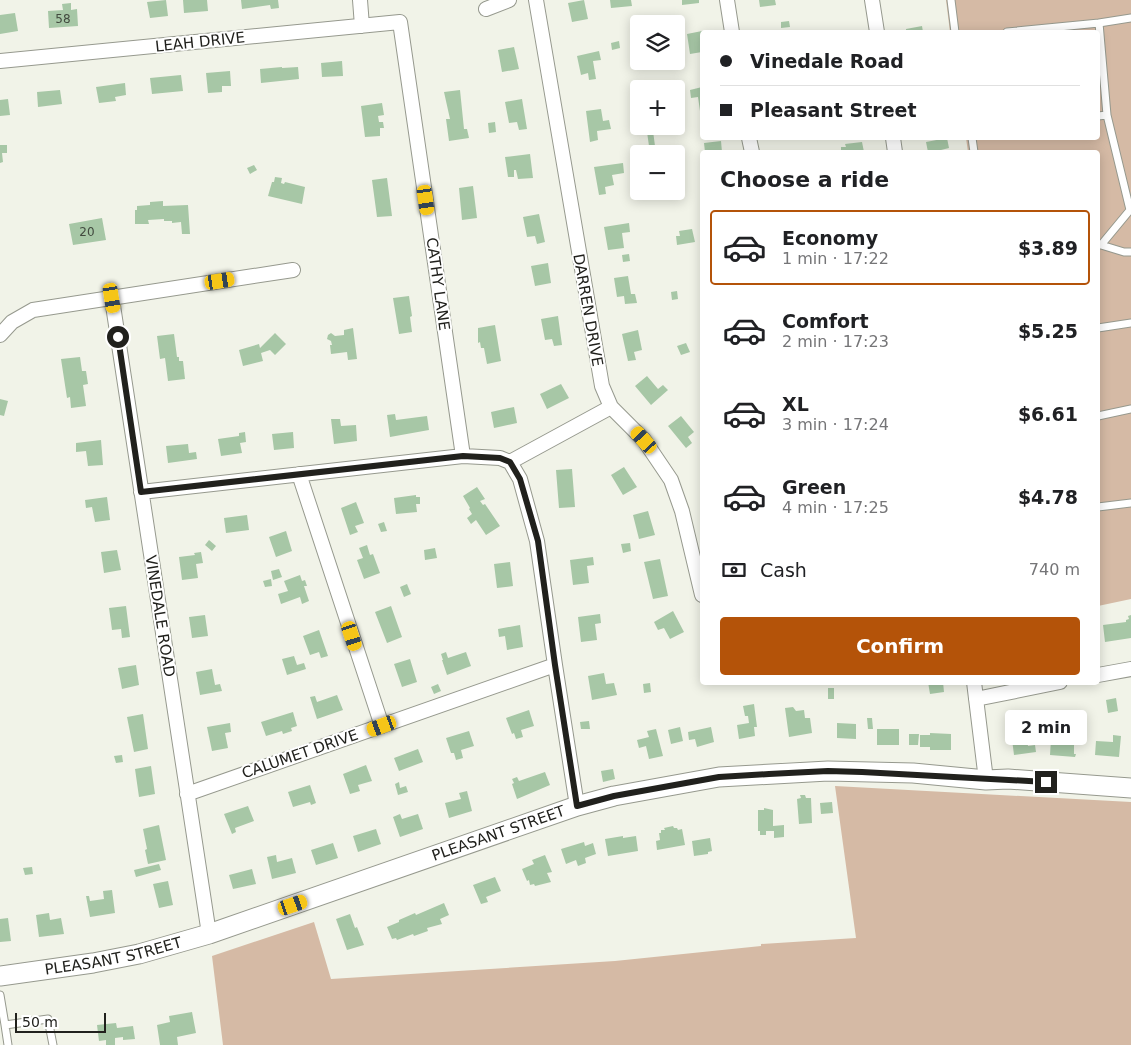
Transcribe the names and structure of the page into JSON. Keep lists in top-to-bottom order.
{
  "streets": {
    "main road": ["PLEASANT STREET"],
    "street": [
      "LEAH DRIVE",
      "CATHY LANE",
      "DARREN DRIVE",
      "VINEDALE ROAD",
      "CALUMET DRIVE"
    ]
  },
  "crossings": [
    ["LEAH DRIVE", "CATHY LANE"],
    ["VINEDALE ROAD", "CALUMET DRIVE"],
    ["VINEDALE ROAD", "PLEASANT STREET"]
  ],
  "house_numbers": ["58", "20"],
  "scale_bar": "50 m",
  "page": {
    "map_buttons": ["+", "−"],
    "banner": ["Vinedale Road", "Pleasant Street"],
    "heading": "Choose a ride",
    "list": [
      {
        "name": "Economy",
        "note": "1 min · 17:22",
        "value": "$3.89"
      },
      {
        "name": "Comfort",
        "note": "2 min · 17:23",
        "value": "$5.25"
      },
      {
        "name": "XL",
        "note": "3 min · 17:24",
        "value": "$6.61"
      },
      {
        "name": "Green",
        "note": "4 min · 17:25",
        "value": "$4.78"
      }
    ],
    "pay": ["Cash", "740 m"],
    "buttons": "Confirm",
    "bubble": "2 min",
    "scale": "50 m"
  }
}
